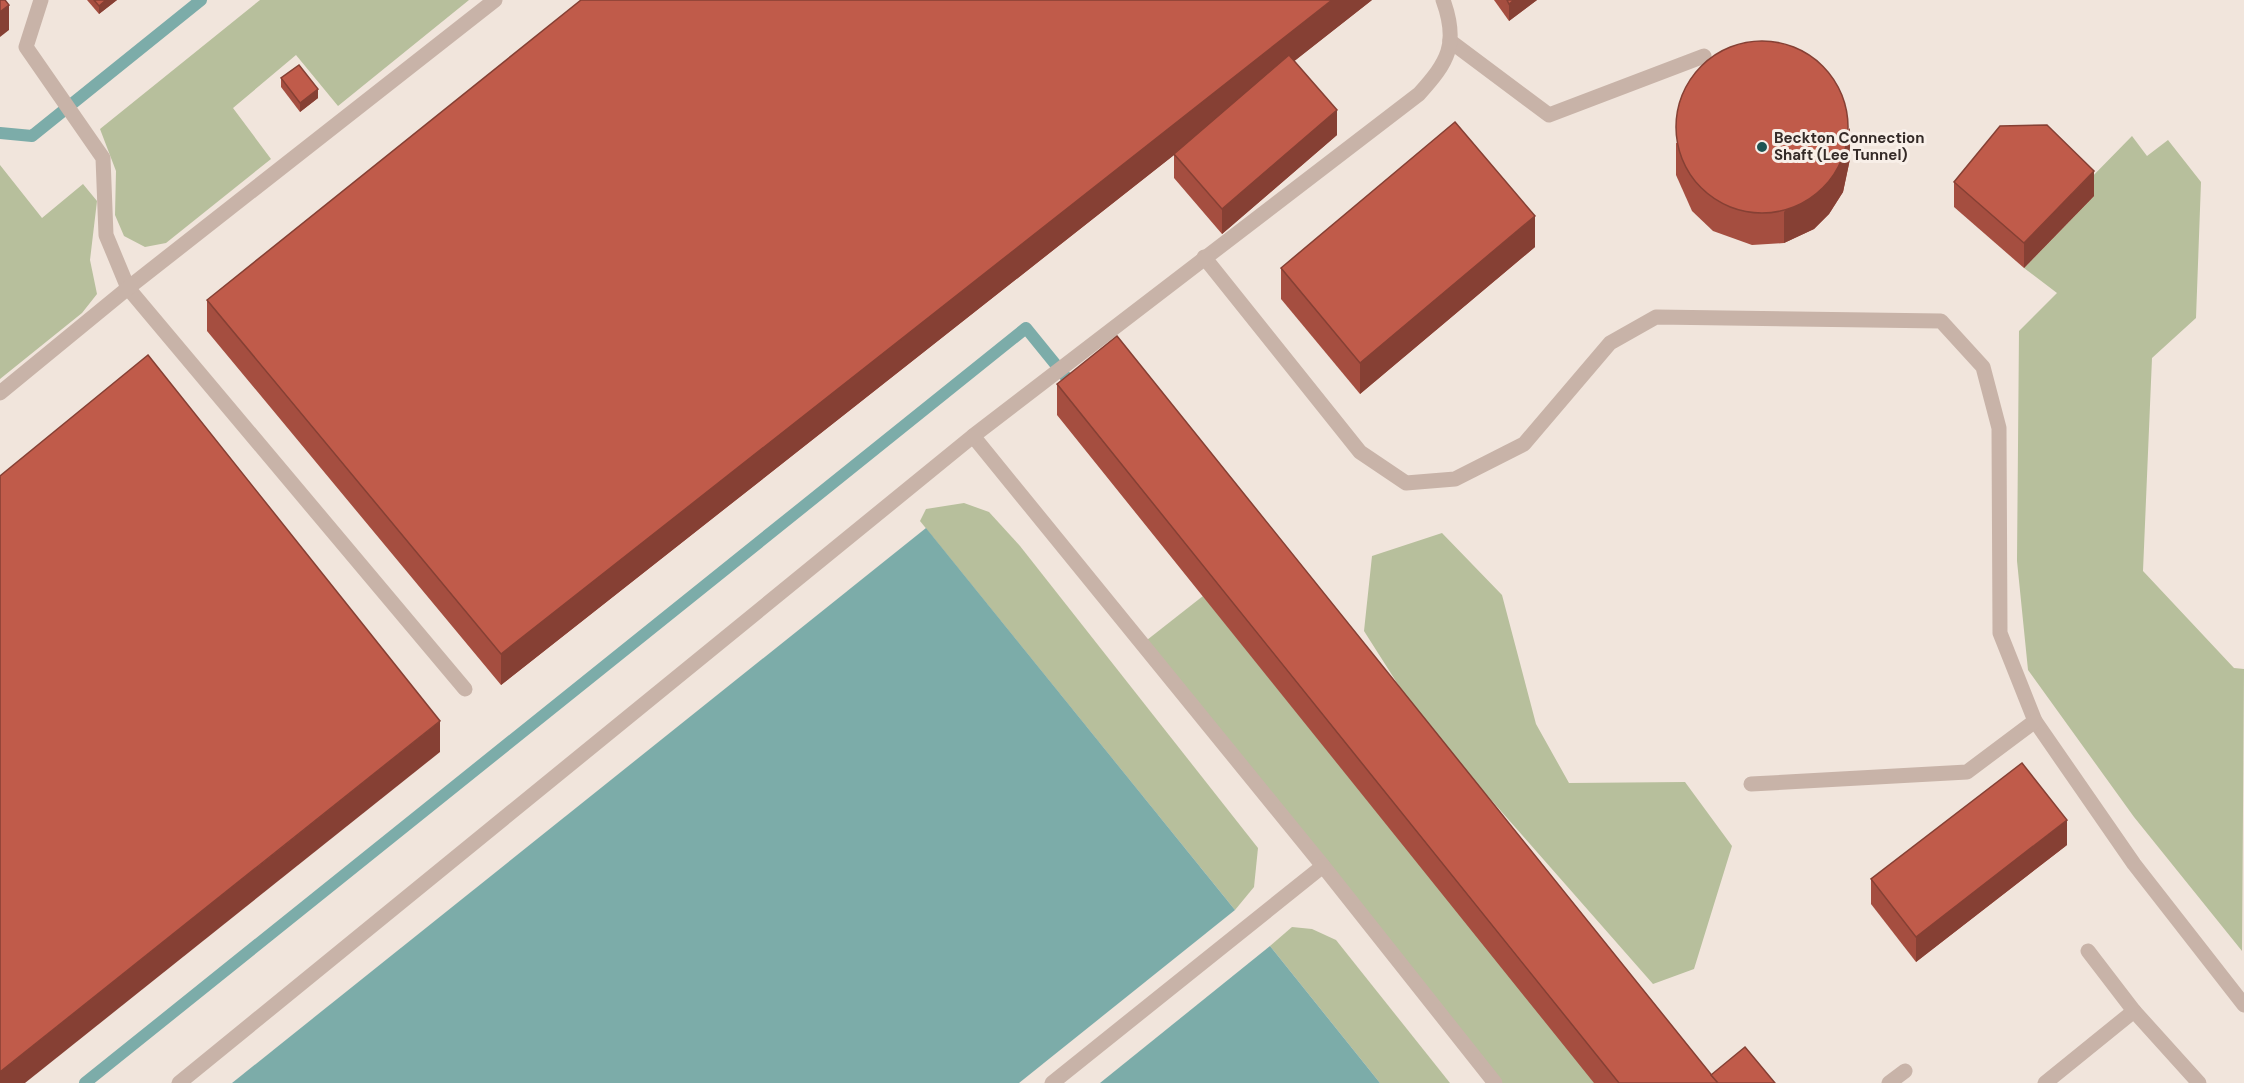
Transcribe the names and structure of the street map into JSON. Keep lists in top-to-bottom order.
{
  "places": ["Beckton Connection Shaft (Lee Tunnel)"]
}
